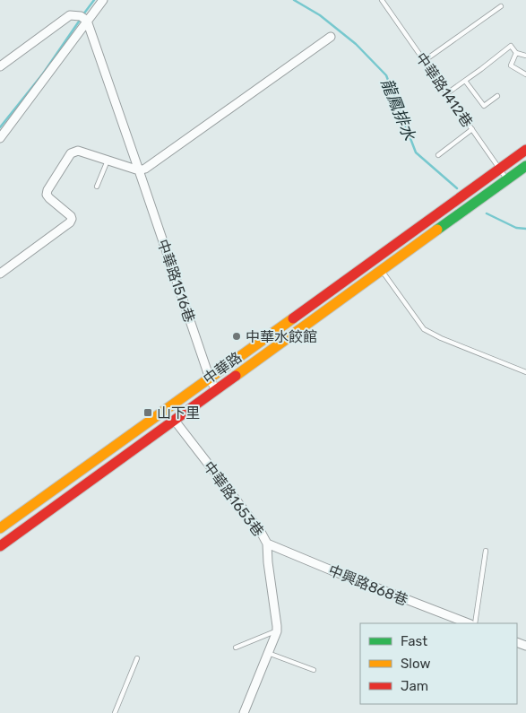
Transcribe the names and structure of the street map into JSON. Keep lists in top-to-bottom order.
{
  "streets": {
    "main road": ["中華路"],
    "street": ["中華路1516巷", "中華路1653巷", "中興路868巷"],
    "lane": ["中華路1412巷"]
  },
  "crossings": [
    ["中華路1412巷", "中華路"],
    ["中華路1516巷", "中華路"],
    ["中華路", "中華路1653巷"],
    ["中華路1653巷", "中興路868巷"]
  ],
  "water": ["龍鳳排水"],
  "places": {
    "other": ["中華水餃館"],
    "transit": ["山下里"]
  },
  "legend": ["Fast", "Slow", "Jam"]
}
